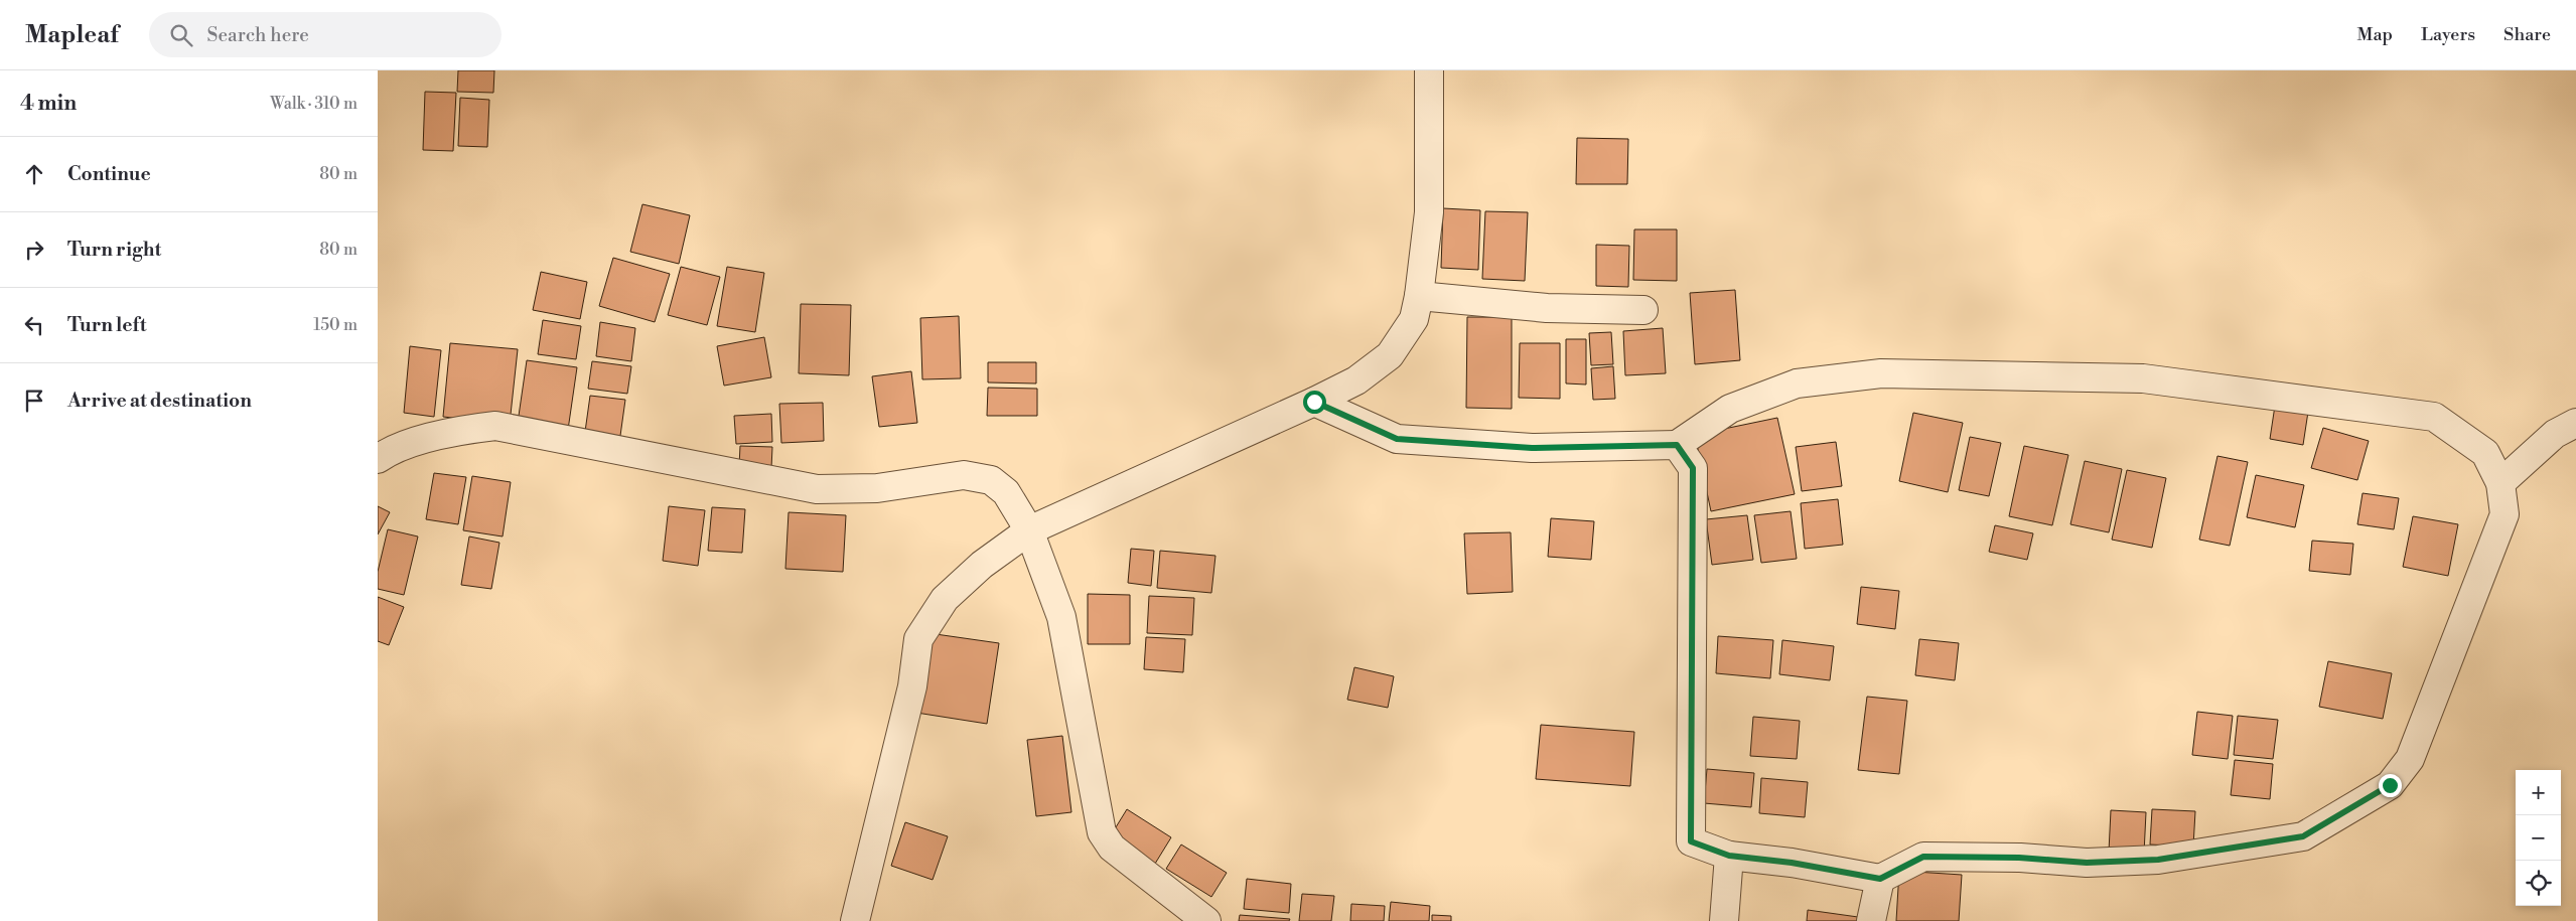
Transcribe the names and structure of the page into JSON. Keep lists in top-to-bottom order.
{
  "page": {
    "header": "Mapleaf",
    "search": "Search here",
    "nav": ["Map", "Layers", "Share"],
    "heading": ["4 min", "Walk · 310 m"],
    "list": [
      ["Continue", "80 m"],
      ["Turn right", "80 m"],
      ["Turn left", "150 m"],
      "Arrive at destination"
    ],
    "map_buttons": ["+", "−"]
  }
}
